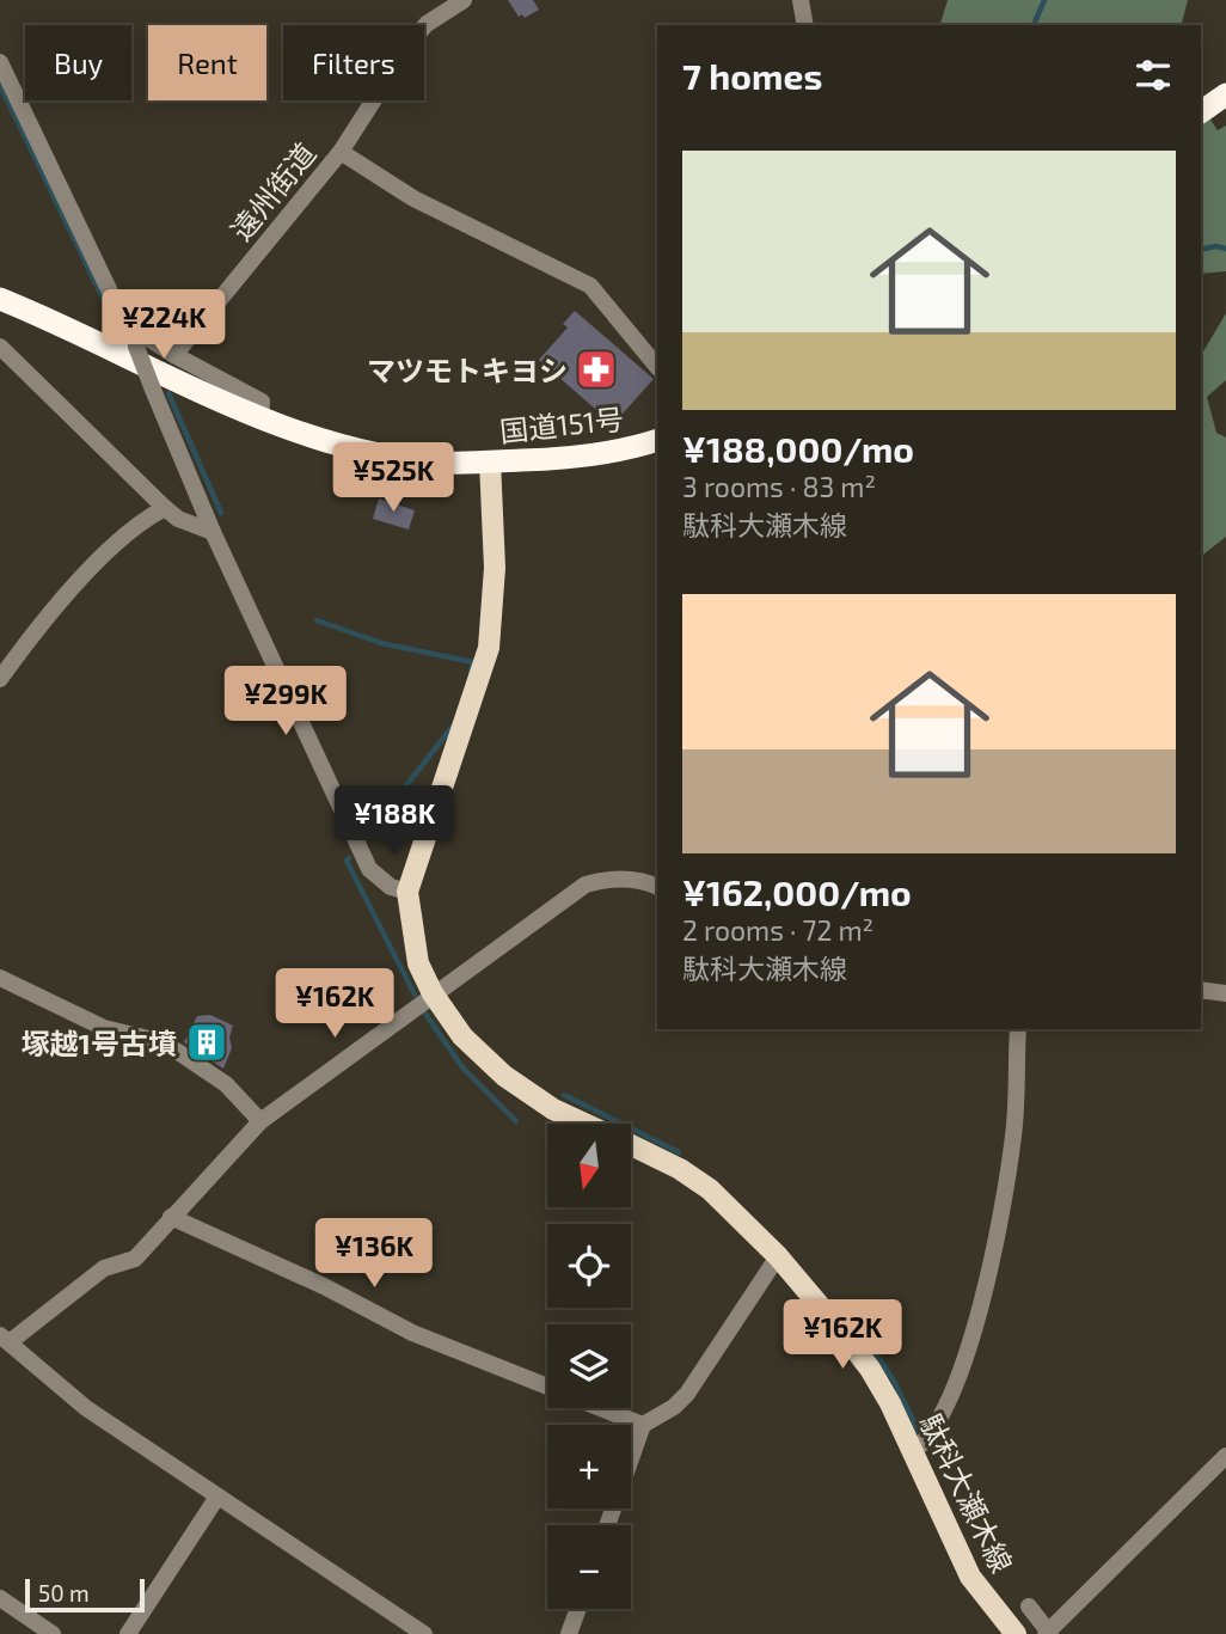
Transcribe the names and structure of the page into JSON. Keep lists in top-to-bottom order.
{
  "streets": {
    "highway": ["国道151号"],
    "main road": ["駄科大瀬木線"],
    "street": ["遠州街道"]
  },
  "crossings": [
    ["国道151号", "駄科大瀬木線"]
  ],
  "places": {
    "pharmacy": ["マツモトキヨシ"],
    "building": ["塚越1号古墳"]
  },
  "scale_bar": "50 m",
  "north": "bottom",
  "page": {
    "chip": ["Buy", "Rent", "Filters"],
    "heading": "7 homes",
    "list": [
      {
        "name": "¥188,000/mo",
        "note": "3 rooms · 83 m² · 駄科大瀬木線"
      },
      {
        "name": "¥162,000/mo",
        "note": "2 rooms · 72 m² · 駄科大瀬木線"
      }
    ],
    "price": [
      "¥224K",
      "¥525K",
      "¥299K",
      "¥188K",
      "¥162K",
      "¥136K",
      "¥162K"
    ],
    "map_buttons": ["+", "−"],
    "scale": "50 m"
  }
}
